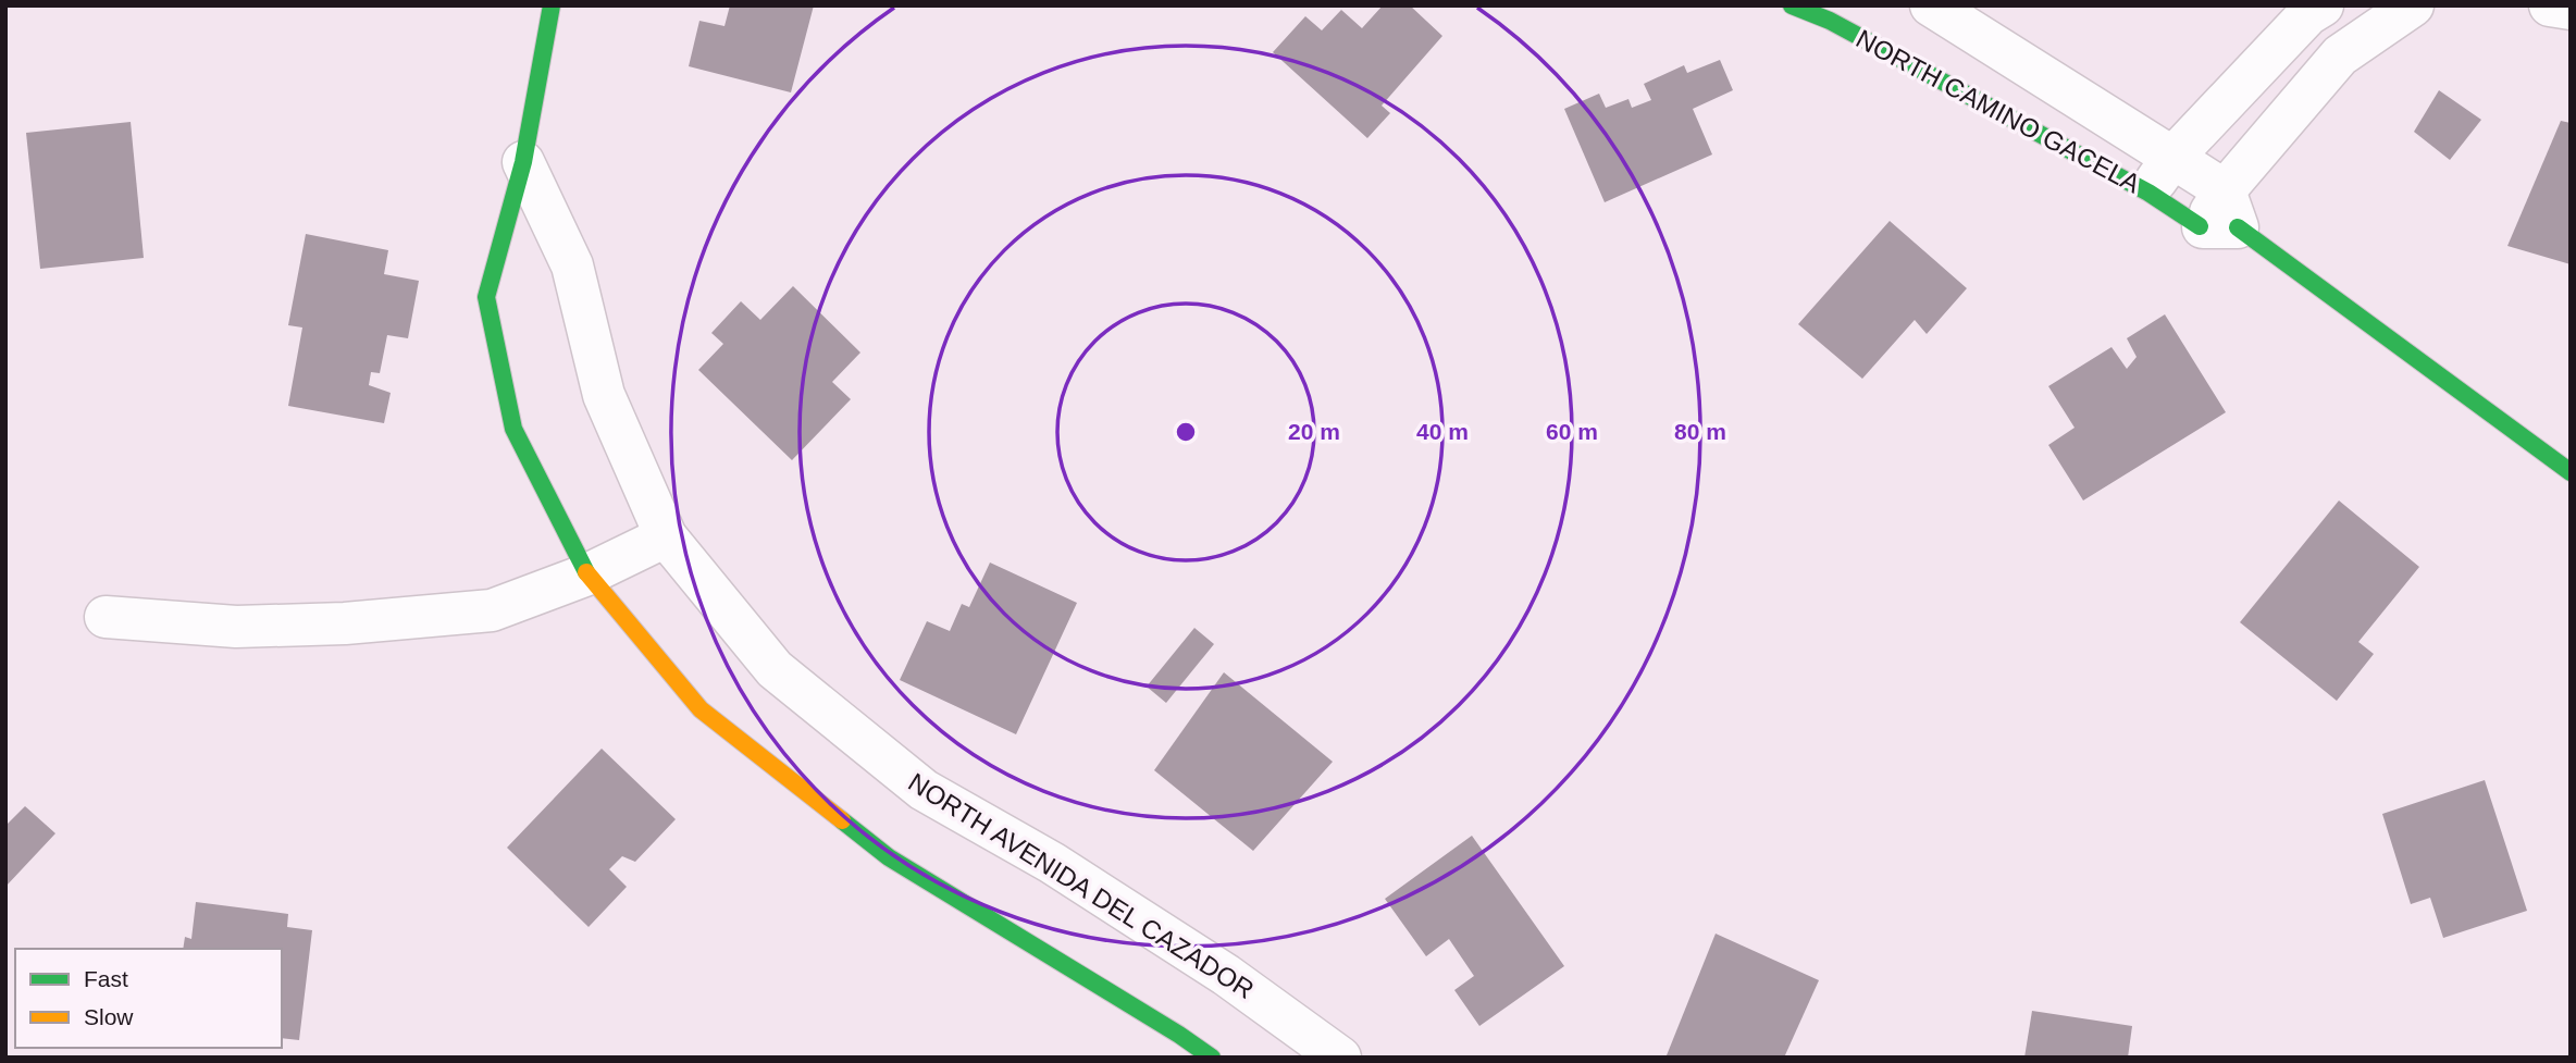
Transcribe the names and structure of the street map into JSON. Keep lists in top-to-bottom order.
{
  "streets": {
    "street": ["NORTH CAMINO GACELA", "NORTH AVENIDA DEL CAZADOR"]
  },
  "legend": ["Fast", "Slow"],
  "rings": [
    "20 m",
    "40 m",
    "60 m",
    "80 m"
  ]
}
